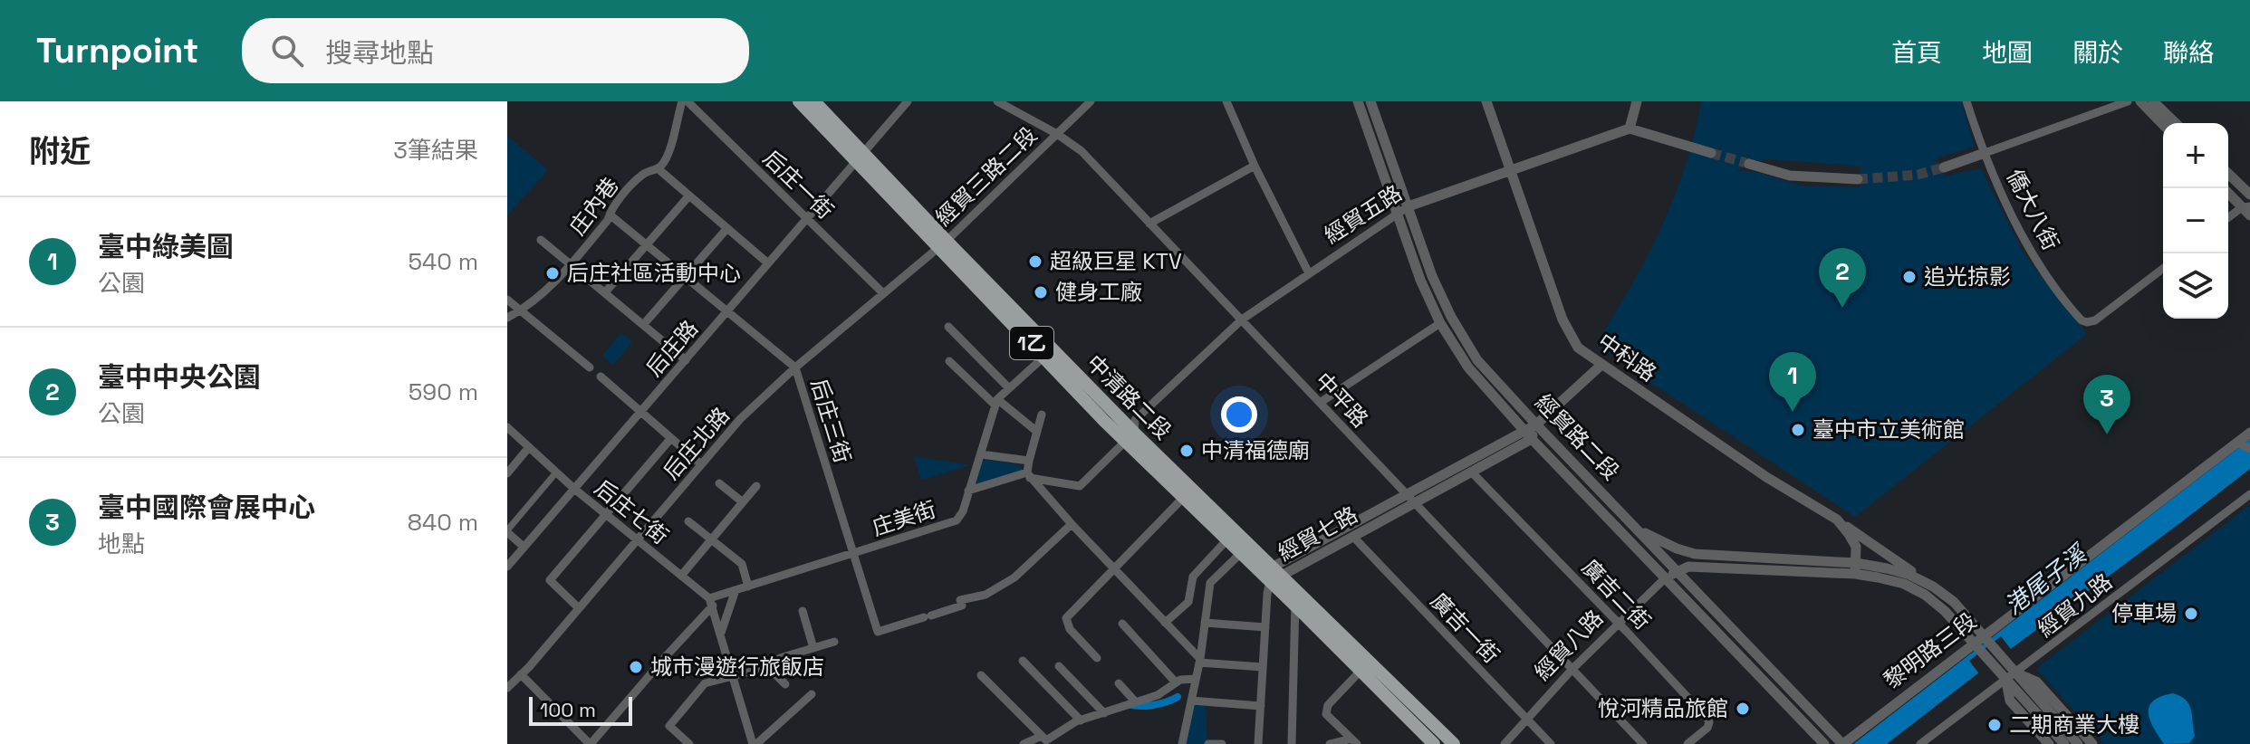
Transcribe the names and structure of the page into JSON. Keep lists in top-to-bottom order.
{
  "streets": {
    "main road": ["1乙", "中清路二段"],
    "street": [
      "經貿三路二段",
      "后庄一街",
      "庄內巷",
      "僑大八街",
      "經貿五路",
      "后庄路",
      "中科路",
      "中平路",
      "后庄三街",
      "經貿路二段",
      "后庄北路",
      "后庄七街",
      "庄美街",
      "經貿七路",
      "廣吉二街",
      "經貿九路",
      "廣吉一街",
      "經貿八路",
      "黎明路三段"
    ]
  },
  "crossings": [
    ["經貿三路二段", "中清路二段"],
    ["經貿三路二段", "中平路"],
    ["經貿三路二段", "后庄北路"],
    ["后庄一街", "庄內巷"],
    ["后庄一街", "后庄路"],
    ["后庄一街", "后庄北路"],
    ["庄內巷", "后庄三街"],
    ["經貿五路", "中科路"],
    ["經貿五路", "中清路二段"],
    ["經貿五路", "中平路"],
    ["經貿五路", "經貿路二段"],
    ["后庄路", "中清路二段"],
    ["后庄路", "后庄三街"],
    ["后庄路", "后庄七街"],
    ["中科路", "經貿九路"],
    ["中科路", "經貿八路"],
    ["中科路", "黎明路三段"],
    ["中清路二段", "后庄北路"],
    ["中清路二段", "經貿七路"],
    ["中平路", "經貿七路"],
    ["中平路", "經貿八路"],
    ["后庄三街", "后庄北路"],
    ["后庄三街", "庄美街"],
    ["經貿路二段", "經貿七路"],
    ["經貿路二段", "經貿八路"],
    ["經貿路二段", "黎明路三段"],
    ["后庄北路", "后庄七街"],
    ["后庄七街", "庄美街"],
    ["經貿七路", "廣吉二街"],
    ["經貿七路", "廣吉一街"],
    ["廣吉二街", "經貿八路"],
    ["廣吉一街", "經貿八路"]
  ],
  "water": ["港尾子溪"],
  "places": [
    "超級巨星 KTV",
    "后庄社區活動中心",
    "追光掠影",
    "健身工廠",
    "臺中市立美術館",
    "中清福德廟",
    "停車場",
    "城市漫遊行旅飯店",
    "悅河精品旅館",
    "二期商業大樓"
  ],
  "scale_bar": "100 m",
  "page": {
    "header": "Turnpoint",
    "search": "搜尋地點",
    "nav": [
      "首頁",
      "地圖",
      "關於",
      "聯絡"
    ],
    "heading": ["附近", "3筆結果"],
    "map_buttons": ["+", "−"],
    "list": [
      {
        "mark": "1",
        "name": "臺中綠美圖",
        "note": "公園",
        "value": "540 m"
      },
      {
        "mark": "2",
        "name": "臺中中央公園",
        "note": "公園",
        "value": "590 m"
      },
      {
        "mark": "3",
        "name": "臺中國際會展中心",
        "note": "地點",
        "value": "840 m"
      }
    ],
    "pins": ["2", "1", "3"],
    "scale": "100 m"
  }
}
